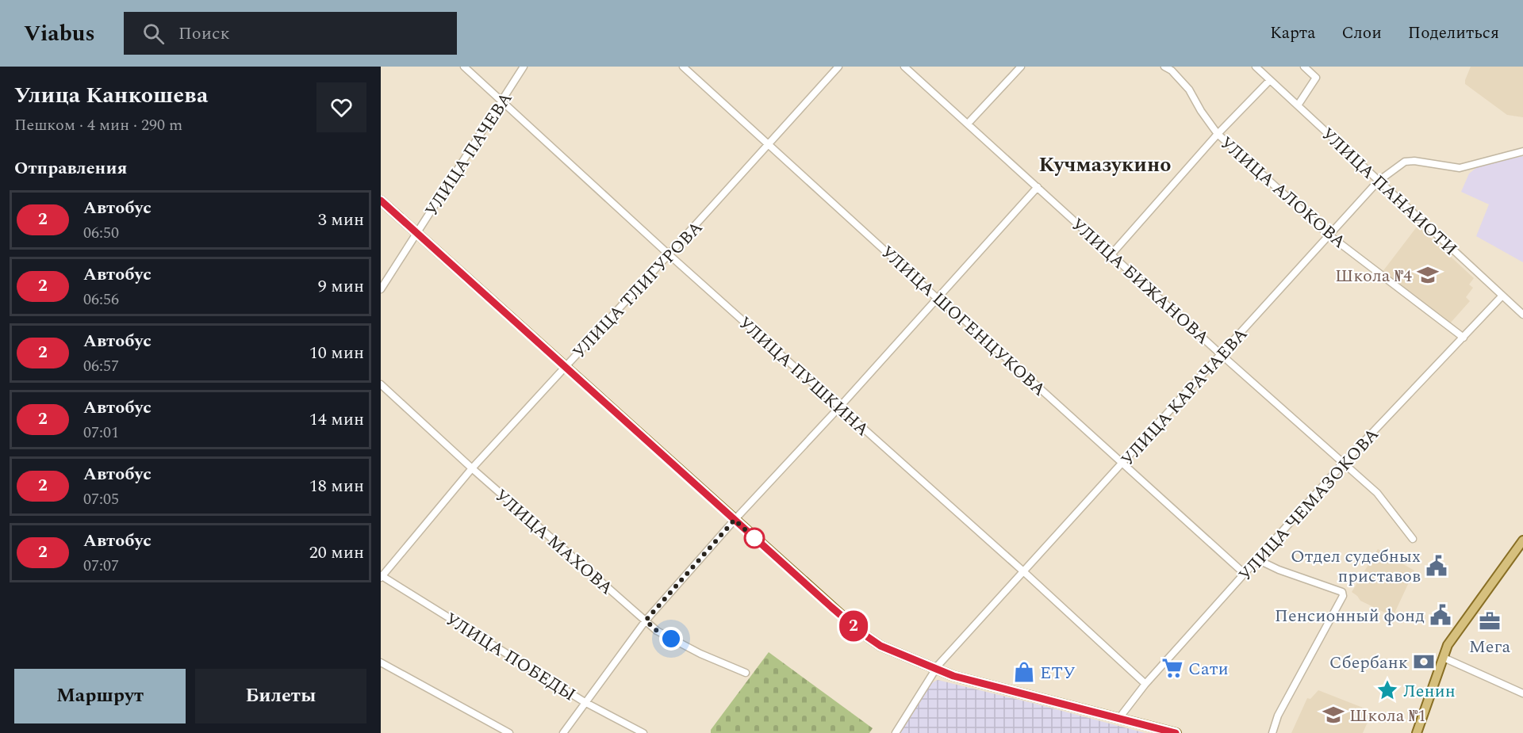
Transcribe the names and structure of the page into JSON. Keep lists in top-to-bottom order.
{
  "streets": {
    "street": [
      "УЛИЦА ПАЧЕВА",
      "УЛИЦА ПАНАИОТИ",
      "УЛИЦА АЛОКОВА",
      "УЛИЦА БИЖАНОВА",
      "УЛИЦА ТЛИГУРОВА",
      "УЛИЦА ШОГЕНЦУКОВА",
      "УЛИЦА ПУШКИНА",
      "УЛИЦА КАРАЧАЕВА",
      "УЛИЦА ЧЕМАЗОКОВА",
      "УЛИЦА МАХОВА",
      "УЛИЦА ПОБЕДЫ"
    ]
  },
  "crossings": [
    ["УЛИЦА ПАЧЕВА", "УЛИЦА ПУШКИНА"],
    ["УЛИЦА ПАНАИОТИ", "УЛИЦА КАРАЧАЕВА"],
    ["УЛИЦА ПАНАИОТИ", "УЛИЦА ЧЕМАЗОКОВА"],
    ["УЛИЦА АЛОКОВА", "УЛИЦА КАРАЧАЕВА"],
    ["УЛИЦА АЛОКОВА", "УЛИЦА ЧЕМАЗОКОВА"],
    ["УЛИЦА БИЖАНОВА", "УЛИЦА КАРАЧАЕВА"],
    ["УЛИЦА БИЖАНОВА", "УЛИЦА ЧЕМАЗОКОВА"],
    ["УЛИЦА ТЛИГУРОВА", "УЛИЦА ШОГЕНЦУКОВА"],
    ["УЛИЦА ТЛИГУРОВА", "УЛИЦА ПУШКИНА"],
    ["УЛИЦА ТЛИГУРОВА", "УЛИЦА МАХОВА"],
    ["УЛИЦА ТЛИГУРОВА", "УЛИЦА ПОБЕДЫ"],
    ["УЛИЦА ШОГЕНЦУКОВА", "УЛИЦА КАРАЧАЕВА"],
    ["УЛИЦА ШОГЕНЦУКОВА", "УЛИЦА ЧЕМАЗОКОВА"],
    ["УЛИЦА ПУШКИНА", "УЛИЦА КАРАЧАЕВА"],
    ["УЛИЦА ПУШКИНА", "УЛИЦА ЧЕМАЗОКОВА"]
  ],
  "districts": ["Кучмазукино"],
  "places": {
    "school or university": ["Школа №4", "Школа №1"],
    "public building": ["Отдел судебных приставов", "Пенсионный фонд"],
    "office": ["Мега"],
    "bank": ["Сбербанк"],
    "supermarket": ["Сати"],
    "shop": ["ЕТУ"],
    "place": ["Ленин"]
  },
  "lines": ["bus line 2"],
  "page": {
    "header": "Viabus",
    "search": "Поиск",
    "nav": ["Карта", "Слои", "Поделиться"],
    "heading": [
      ["Улица Канкошева", "Пешком · 4 мин · 290 m"],
      "Отправления"
    ],
    "on_map": "2",
    "list": [
      {
        "mark": "2",
        "name": "Автобус",
        "note": "06:50",
        "value": "3 мин"
      },
      {
        "mark": "2",
        "name": "Автобус",
        "note": "06:56",
        "value": "9 мин"
      },
      {
        "mark": "2",
        "name": "Автобус",
        "note": "06:57",
        "value": "10 мин"
      },
      {
        "mark": "2",
        "name": "Автобус",
        "note": "07:01",
        "value": "14 мин"
      },
      {
        "mark": "2",
        "name": "Автобус",
        "note": "07:05",
        "value": "18 мин"
      },
      {
        "mark": "2",
        "name": "Автобус",
        "note": "07:07",
        "value": "20 мин"
      }
    ],
    "buttons": ["Маршрут", "Билеты"]
  }
}
